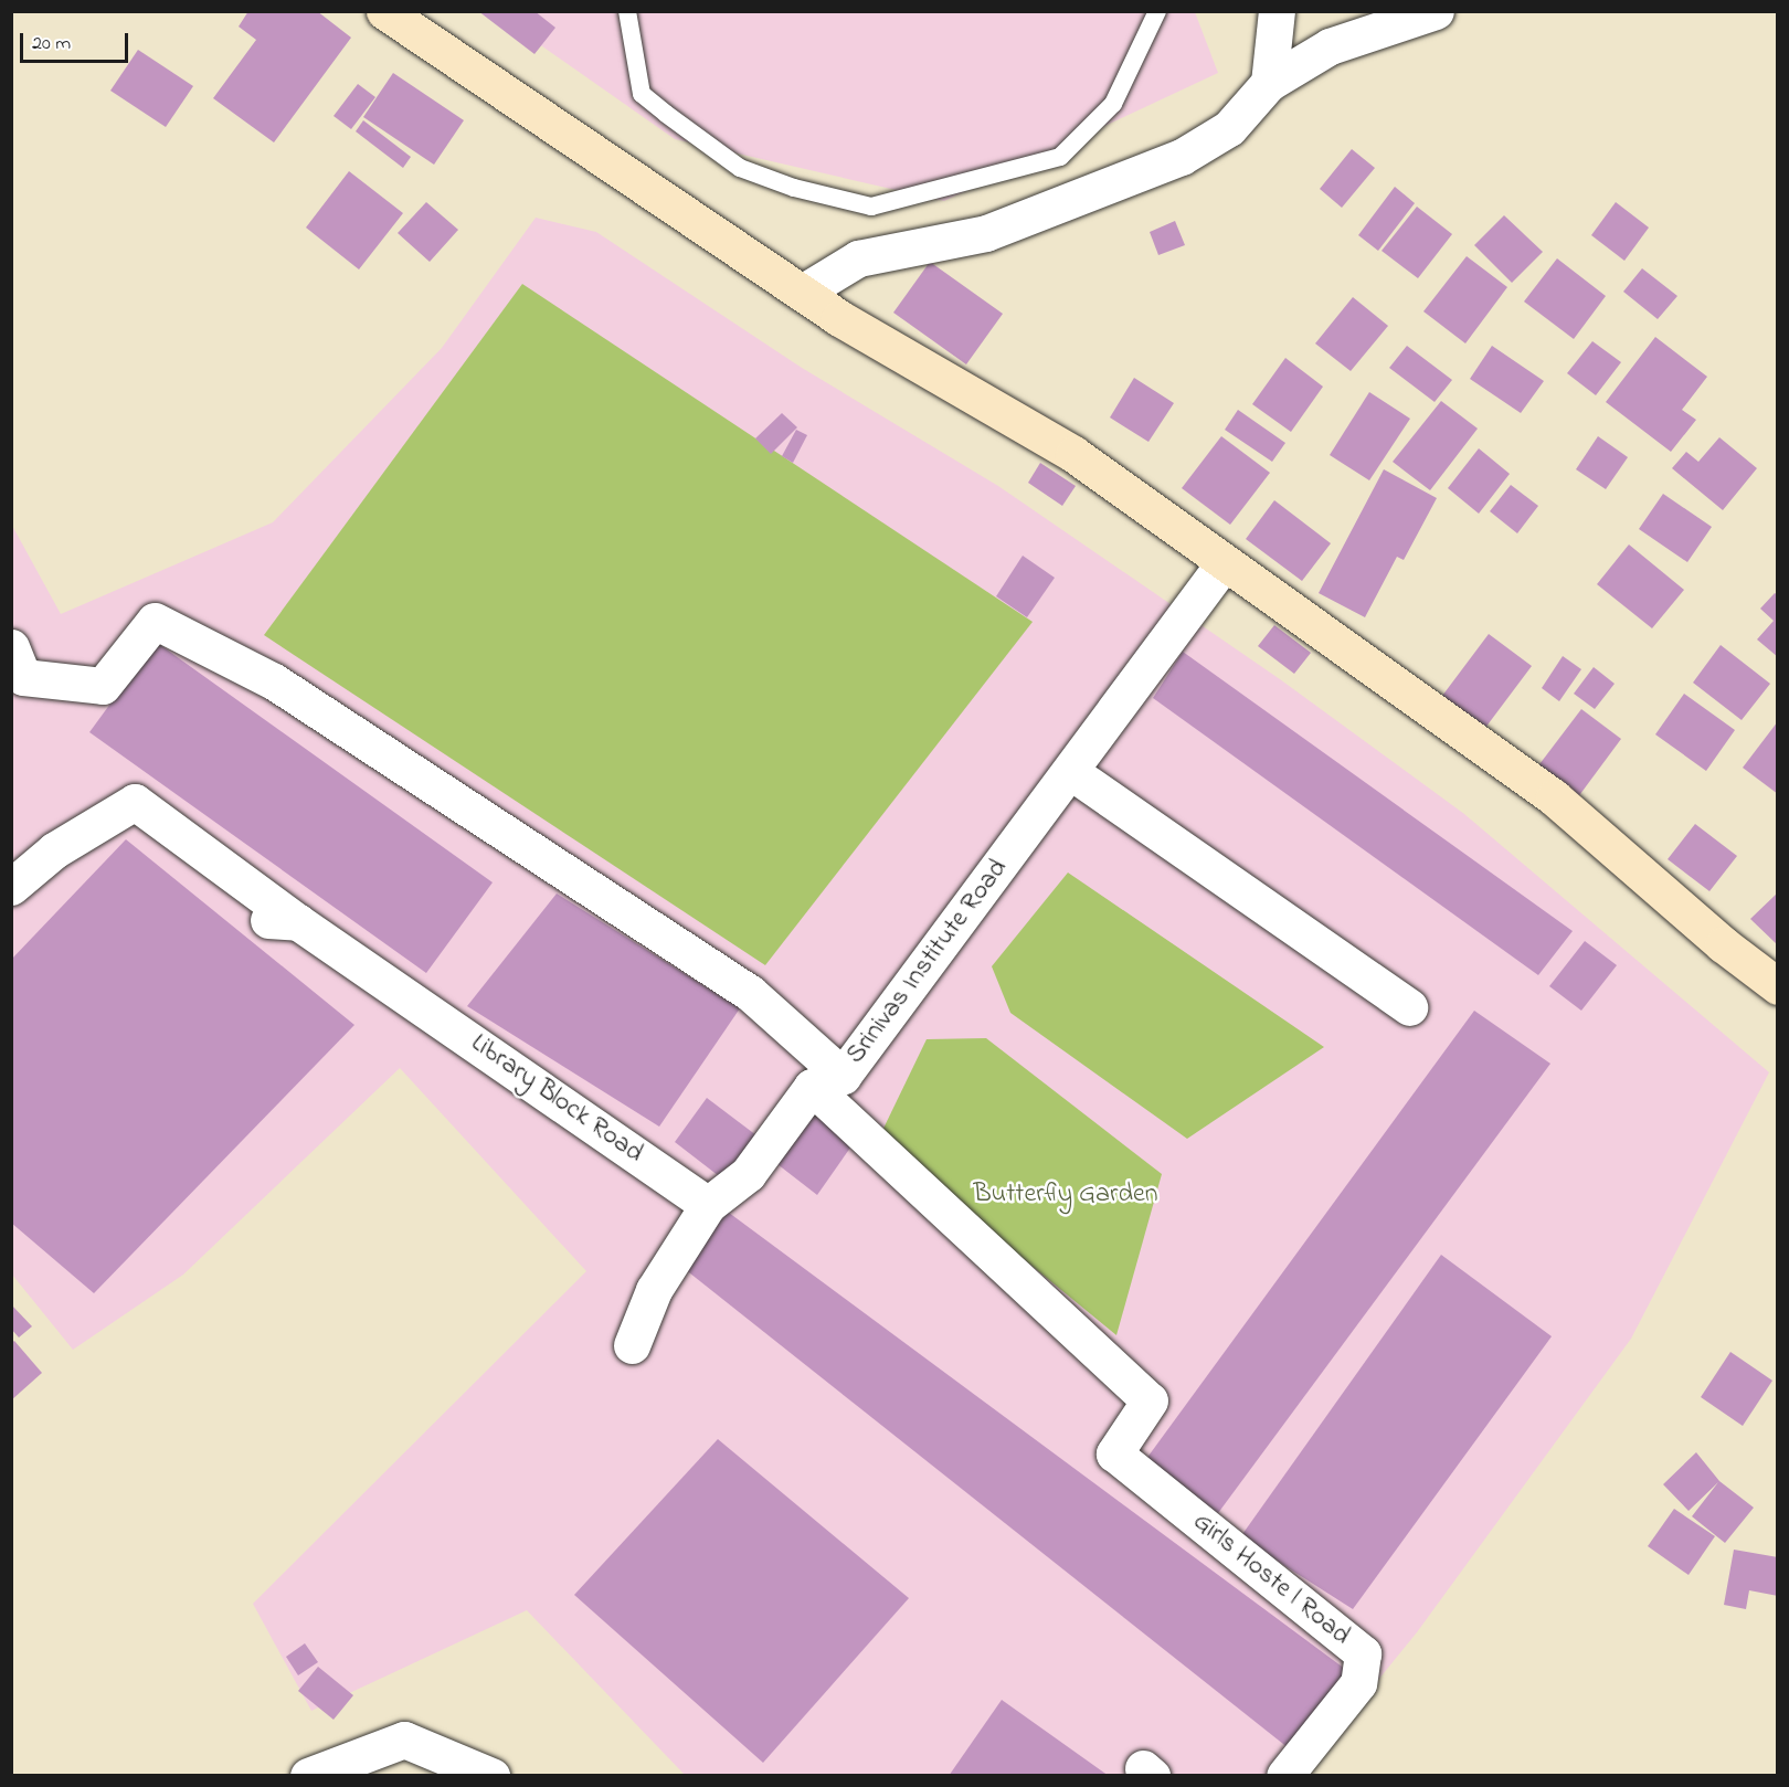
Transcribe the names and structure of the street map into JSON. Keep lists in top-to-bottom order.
{
  "streets": {
    "street": ["Srinivas Institute Road", "Library Block Road", "Girls Hoste l Road"]
  },
  "crossings": [
    ["Srinivas Institute Road", "Girls Hoste l Road"]
  ],
  "parks": ["Butterfly Garden"],
  "scale_bar": "20 m"
}
